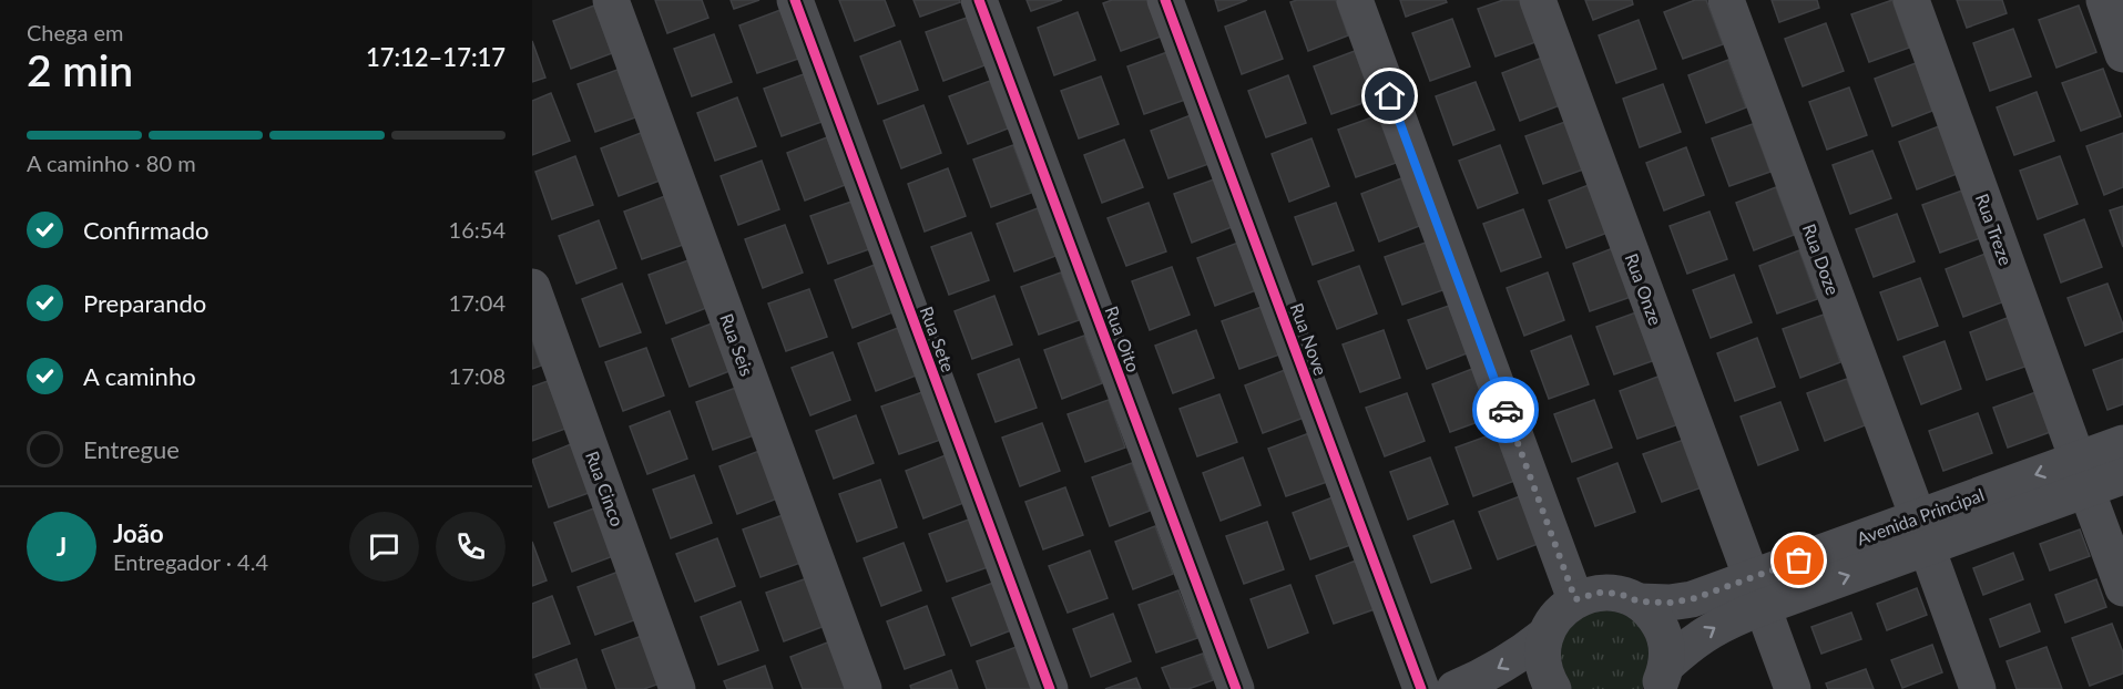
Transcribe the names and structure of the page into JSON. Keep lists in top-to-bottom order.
{
  "streets": {
    "street": [
      "Rua Treze",
      "Rua Doze",
      "Rua Onze",
      "Rua Sete",
      "Rua Oito",
      "Rua Nove",
      "Rua Seis",
      "Rua Cinco",
      "Avenida Principal"
    ]
  },
  "crossings": [
    ["Rua Treze", "Avenida Principal"],
    ["Rua Doze", "Avenida Principal"],
    ["Rua Onze", "Avenida Principal"]
  ],
  "page": {
    "heading": ["2 min", "Chega em", "17:12–17:17"],
    "panel": ["João", "Entregador · 4.4"],
    "bar": "A caminho · 80 m",
    "list": [
      ["Confirmado", "16:54"],
      ["Preparando", "17:04"],
      ["A caminho", "17:08"],
      "Entregue"
    ],
    "round": "J"
  }
}
